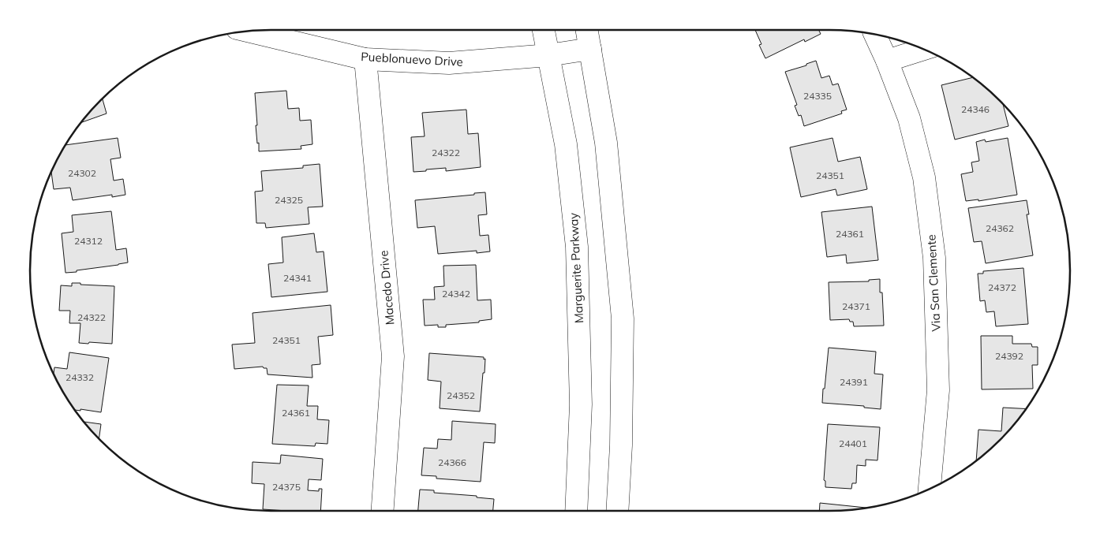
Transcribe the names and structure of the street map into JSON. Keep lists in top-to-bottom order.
{
  "streets": {
    "street": [
      "Pueblonuevo Drive",
      "Marguerite Parkway",
      "Via San Clemente",
      "Macedo Drive"
    ]
  },
  "crossings": [
    ["Pueblonuevo Drive", "Marguerite Parkway"],
    ["Pueblonuevo Drive", "Macedo Drive"]
  ],
  "house_numbers": [
    "24335",
    "24346",
    "24322",
    "24302",
    "24351",
    "24325",
    "24362",
    "24361",
    "24312",
    "24341",
    "24372",
    "24342",
    "24371",
    "24322",
    "24351",
    "24392",
    "24332",
    "24391",
    "24352",
    "24361",
    "24401",
    "24366",
    "24375"
  ]
}
